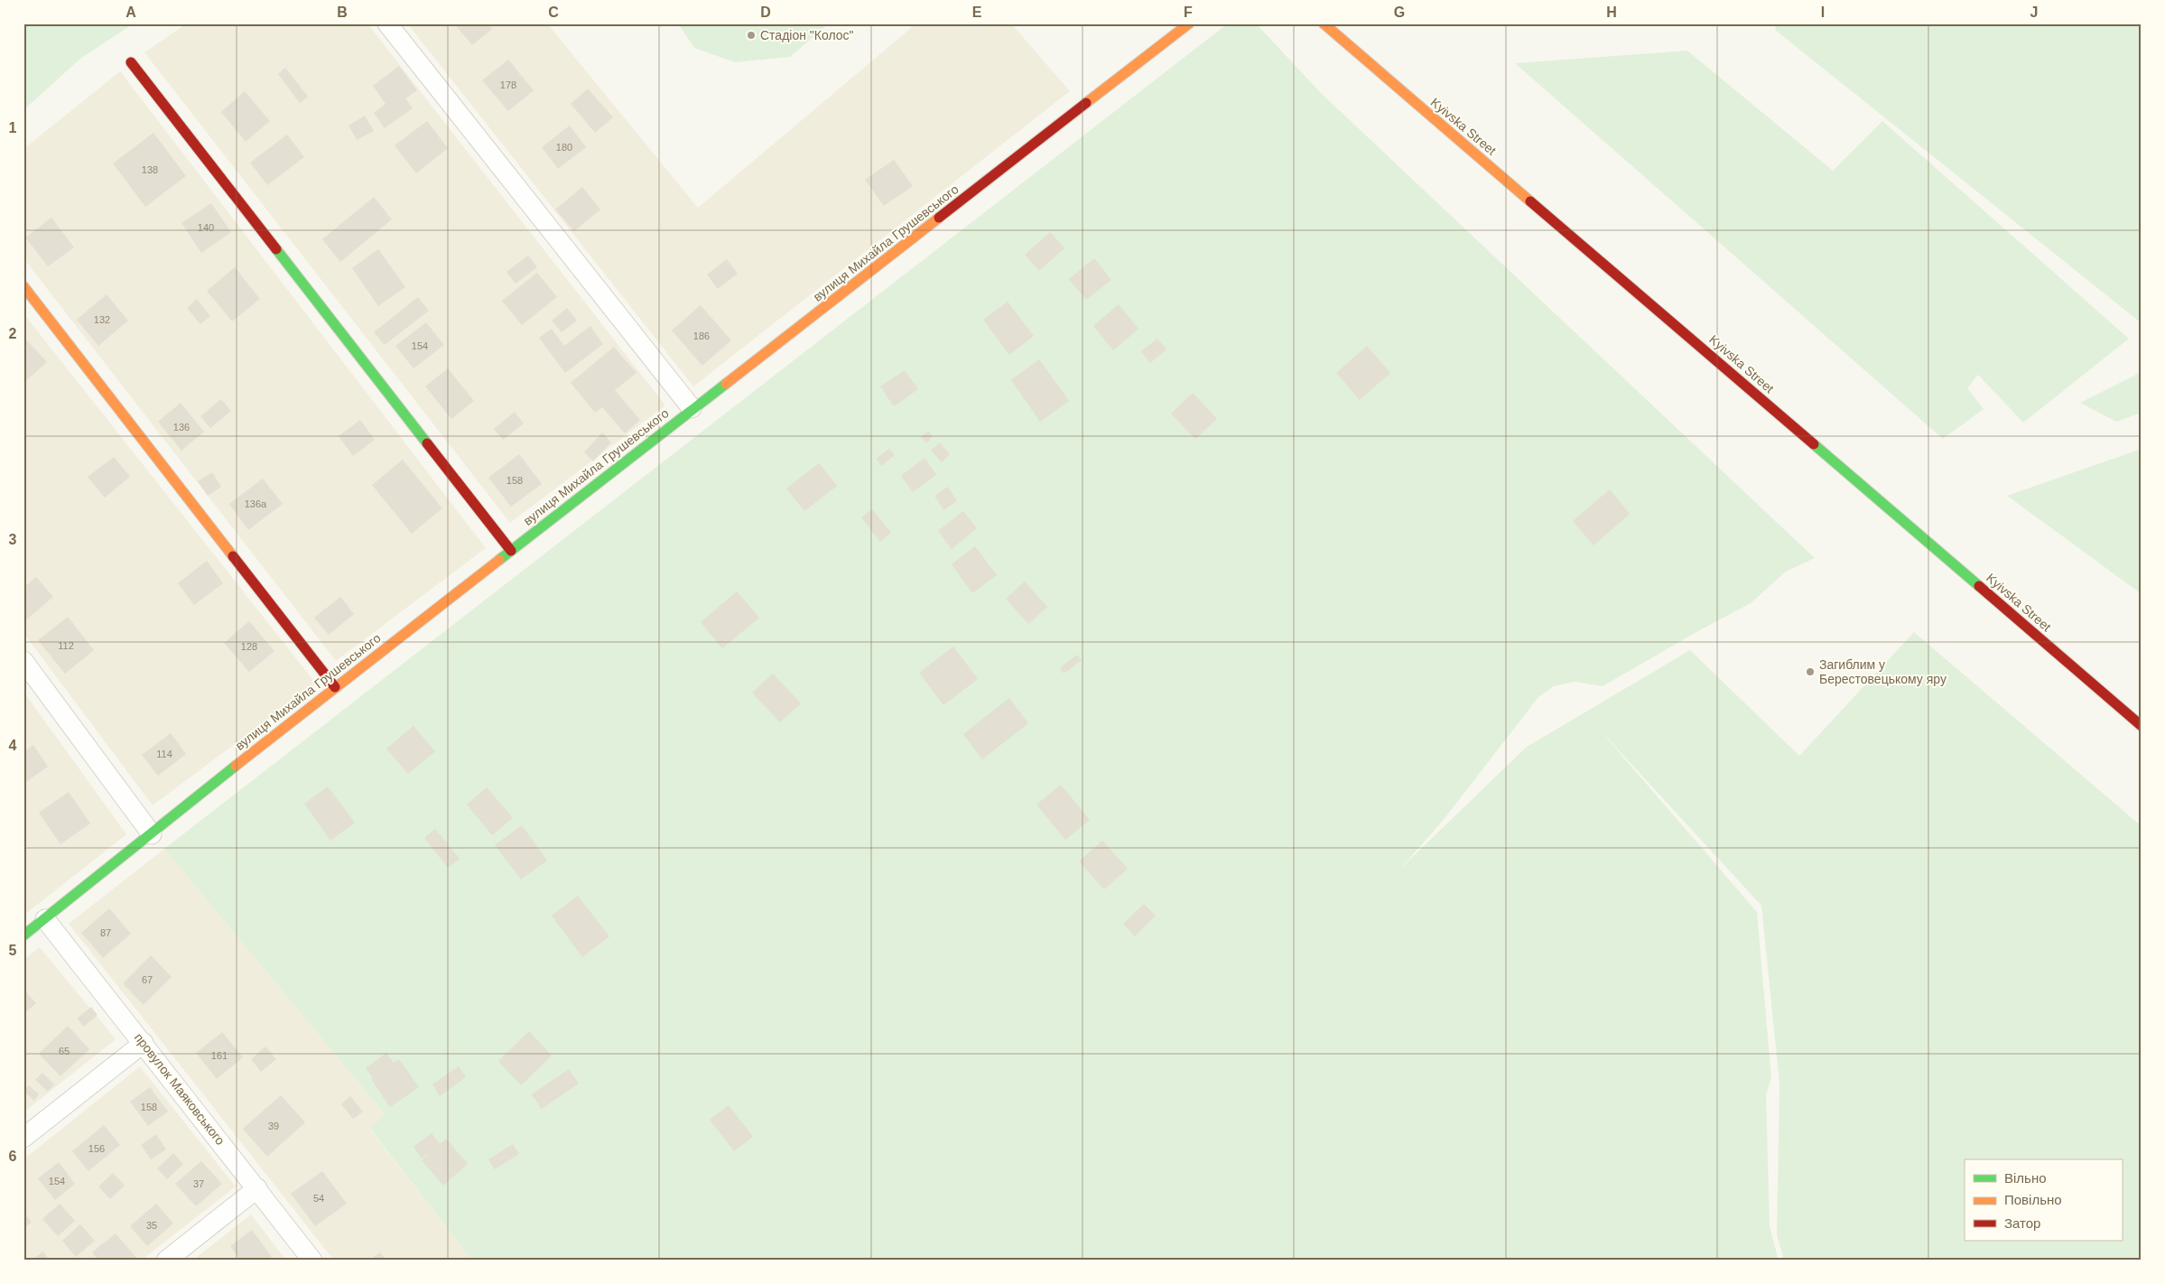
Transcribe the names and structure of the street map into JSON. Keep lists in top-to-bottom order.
{
  "streets": {
    "street": ["Kyivska Street", "вулиця Михайла Грушевського", "провулок Маяковського"]
  },
  "crossings": [
    ["вулиця Михайла Грушевського", "провулок Маяковського"]
  ],
  "places": ["Стадіон \"Колос\"", "Загиблим у Берестовецькому яру"],
  "house_numbers": [
    "178",
    "180",
    "138",
    "140",
    "132",
    "186",
    "154",
    "136",
    "158",
    "136а",
    "112",
    "128",
    "114",
    "87",
    "67",
    "65",
    "161",
    "158",
    "39",
    "156",
    "154",
    "37",
    "54",
    "35"
  ],
  "legend": ["Вільно", "Повільно", "Затор"],
  "grid": {
    "columns": [
      "A",
      "B",
      "C",
      "D",
      "E",
      "F",
      "G",
      "H",
      "I",
      "J"
    ],
    "rows": [
      "1",
      "2",
      "3",
      "4",
      "5",
      "6"
    ]
  }
}
